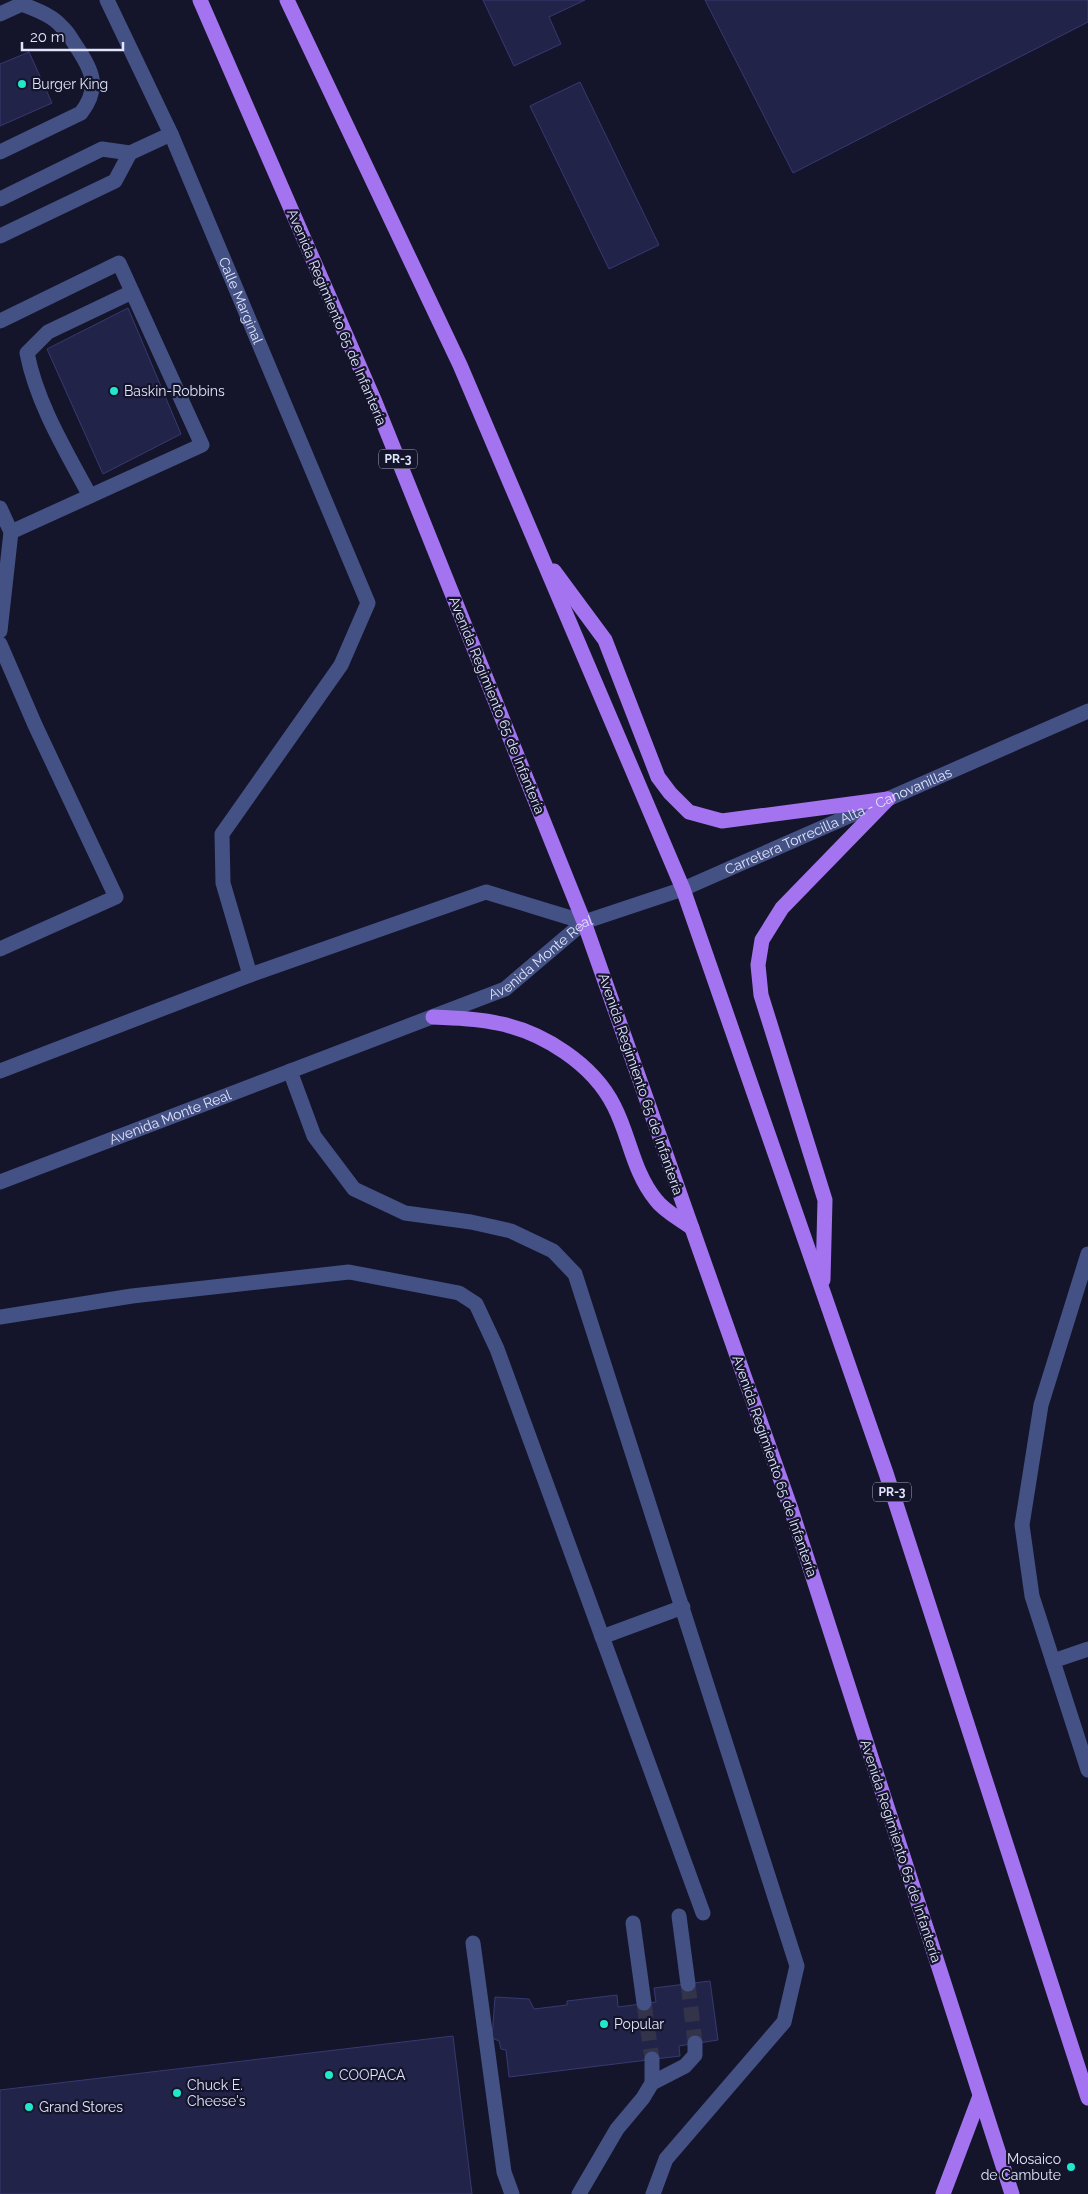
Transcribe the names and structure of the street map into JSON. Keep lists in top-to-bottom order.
{
  "streets": {
    "main road": ["Avenida Regimiento 65 de Infantería", "PR-3"],
    "street": ["Calle Marginal", "Carretera Torrecilla Alta - Canovanillas", "Avenida Monte Real"]
  },
  "crossings": [
    ["Calle Marginal", "Avenida Monte Real"],
    ["Avenida Regimiento 65 de Infantería", "Carretera Torrecilla Alta - Canovanillas"],
    ["Avenida Regimiento 65 de Infantería", "Avenida Monte Real"],
    ["PR-3", "Carretera Torrecilla Alta - Canovanillas"],
    ["Carretera Torrecilla Alta - Canovanillas", "Avenida Monte Real"]
  ],
  "places": [
    "Burger King",
    "Baskin-Robbins",
    "Popular",
    "COOPACA",
    "Chuck E. Cheese's",
    "Grand Stores",
    "Mosaico de Cambute"
  ],
  "scale_bar": "20 m"
}
